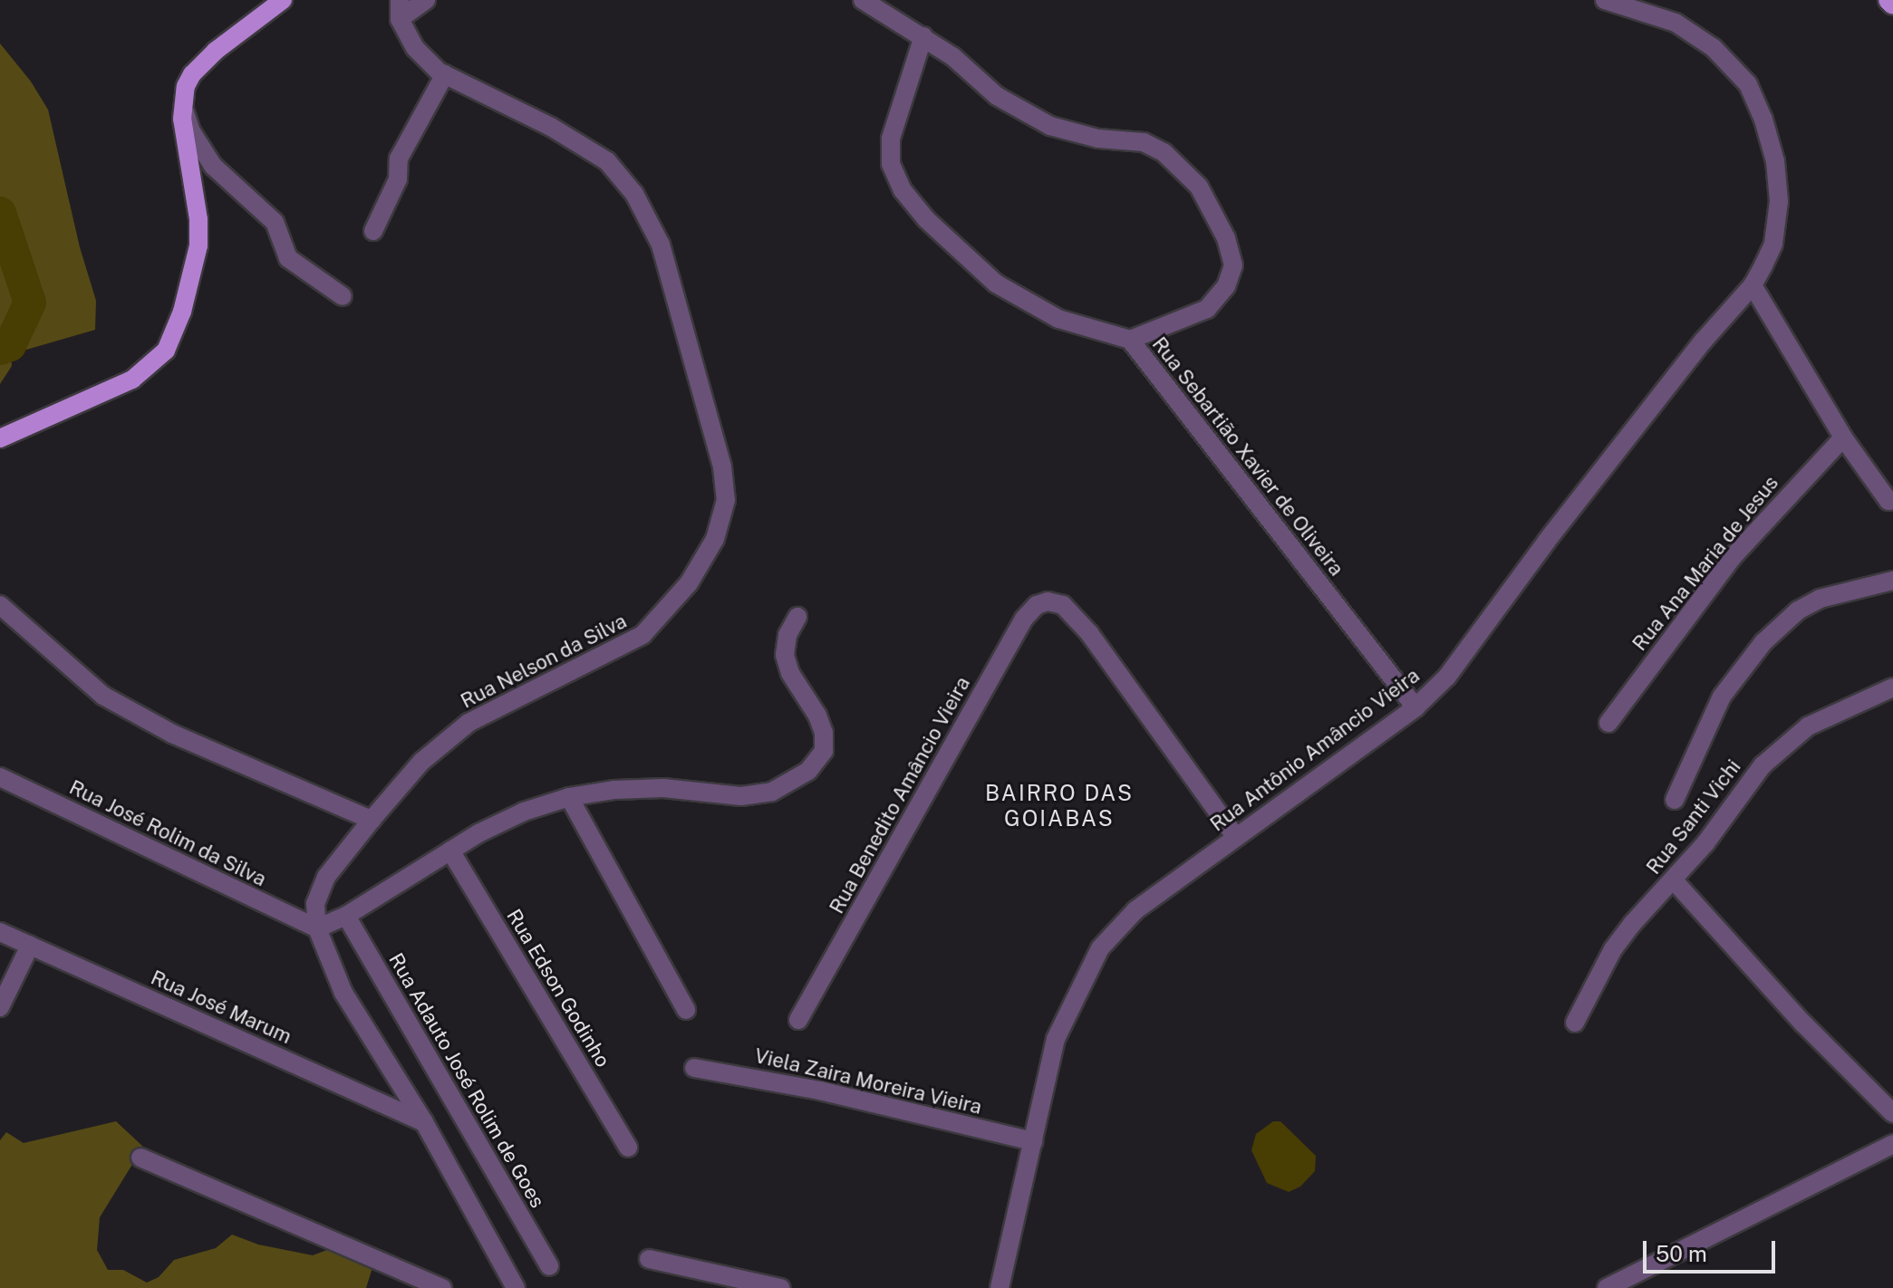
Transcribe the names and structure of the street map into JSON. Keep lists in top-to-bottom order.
{
  "streets": {
    "street": [
      "Rua Sebartião Xavier de Oliveira",
      "Rua Ana Maria de Jesus",
      "Rua Nelson da Silva",
      "Rua Antônio Amâncio Vieira",
      "Rua Benedito Amâncio Vieira",
      "Rua Santi Vichi",
      "Rua José Rolim da Silva",
      "Rua Edson Godinho",
      "Rua José Marum",
      "Rua Adauto José Rolim de Goes",
      "Viela Zaira Moreira Vieira"
    ]
  },
  "crossings": [
    ["Rua Sebartião Xavier de Oliveira", "Rua Antônio Amâncio Vieira"],
    ["Rua Nelson da Silva", "Rua José Rolim da Silva"],
    ["Rua Nelson da Silva", "Rua José Marum"],
    ["Rua Antônio Amâncio Vieira", "Rua Benedito Amâncio Vieira"],
    ["Rua Antônio Amâncio Vieira", "Viela Zaira Moreira Vieira"]
  ],
  "districts": ["BAIRRO DAS GOIABAS"],
  "scale_bar": "50 m"
}
